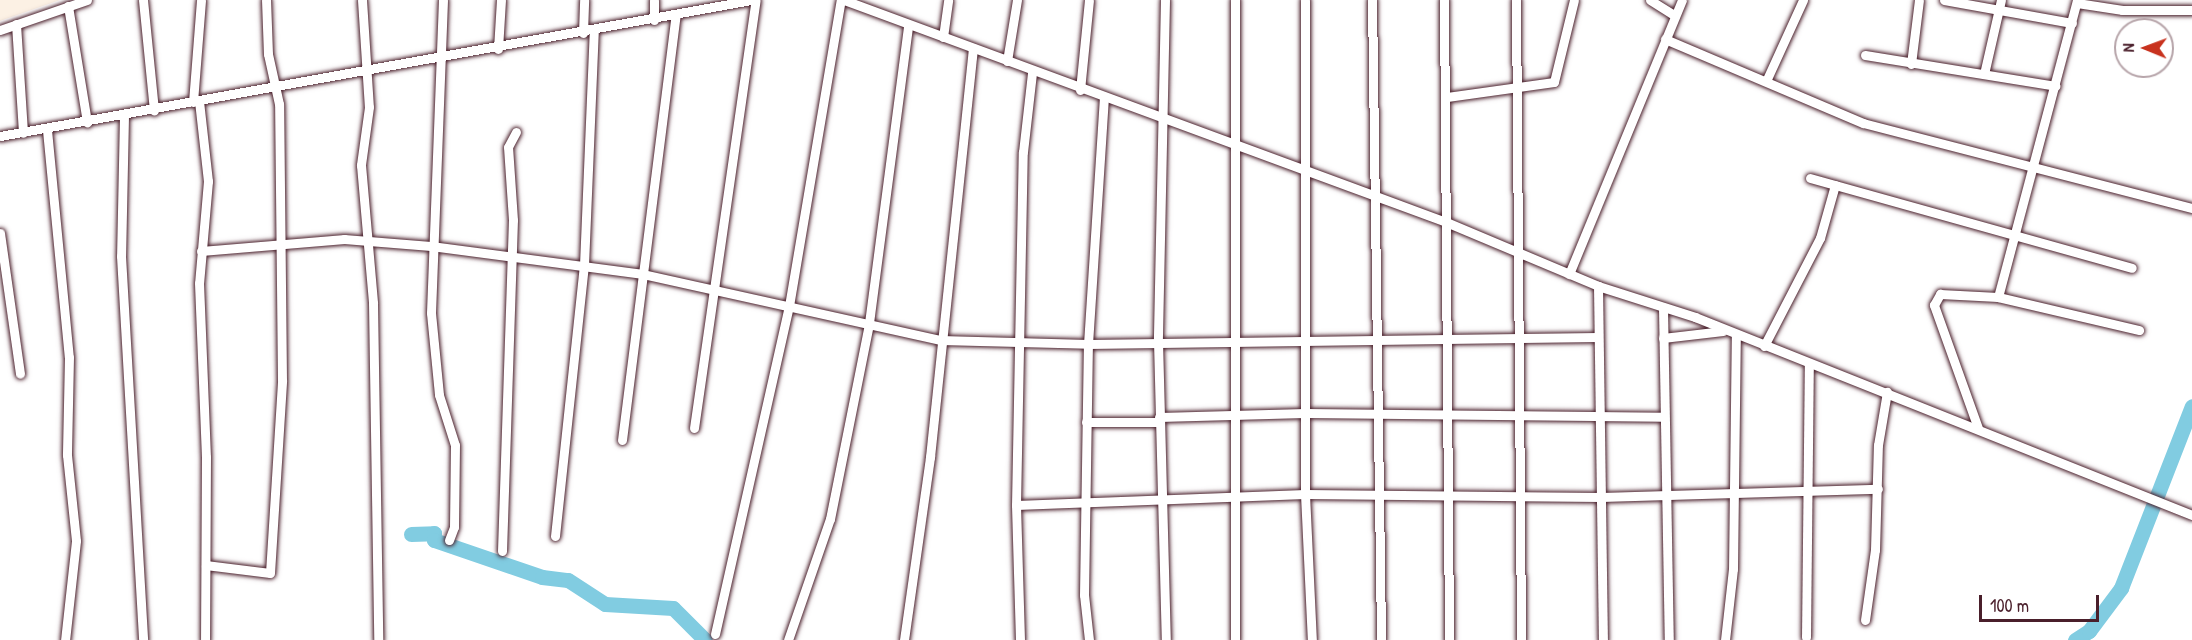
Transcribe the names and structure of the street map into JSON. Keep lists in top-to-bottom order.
{
  "scale_bar": "100 m",
  "north": "left"
}
